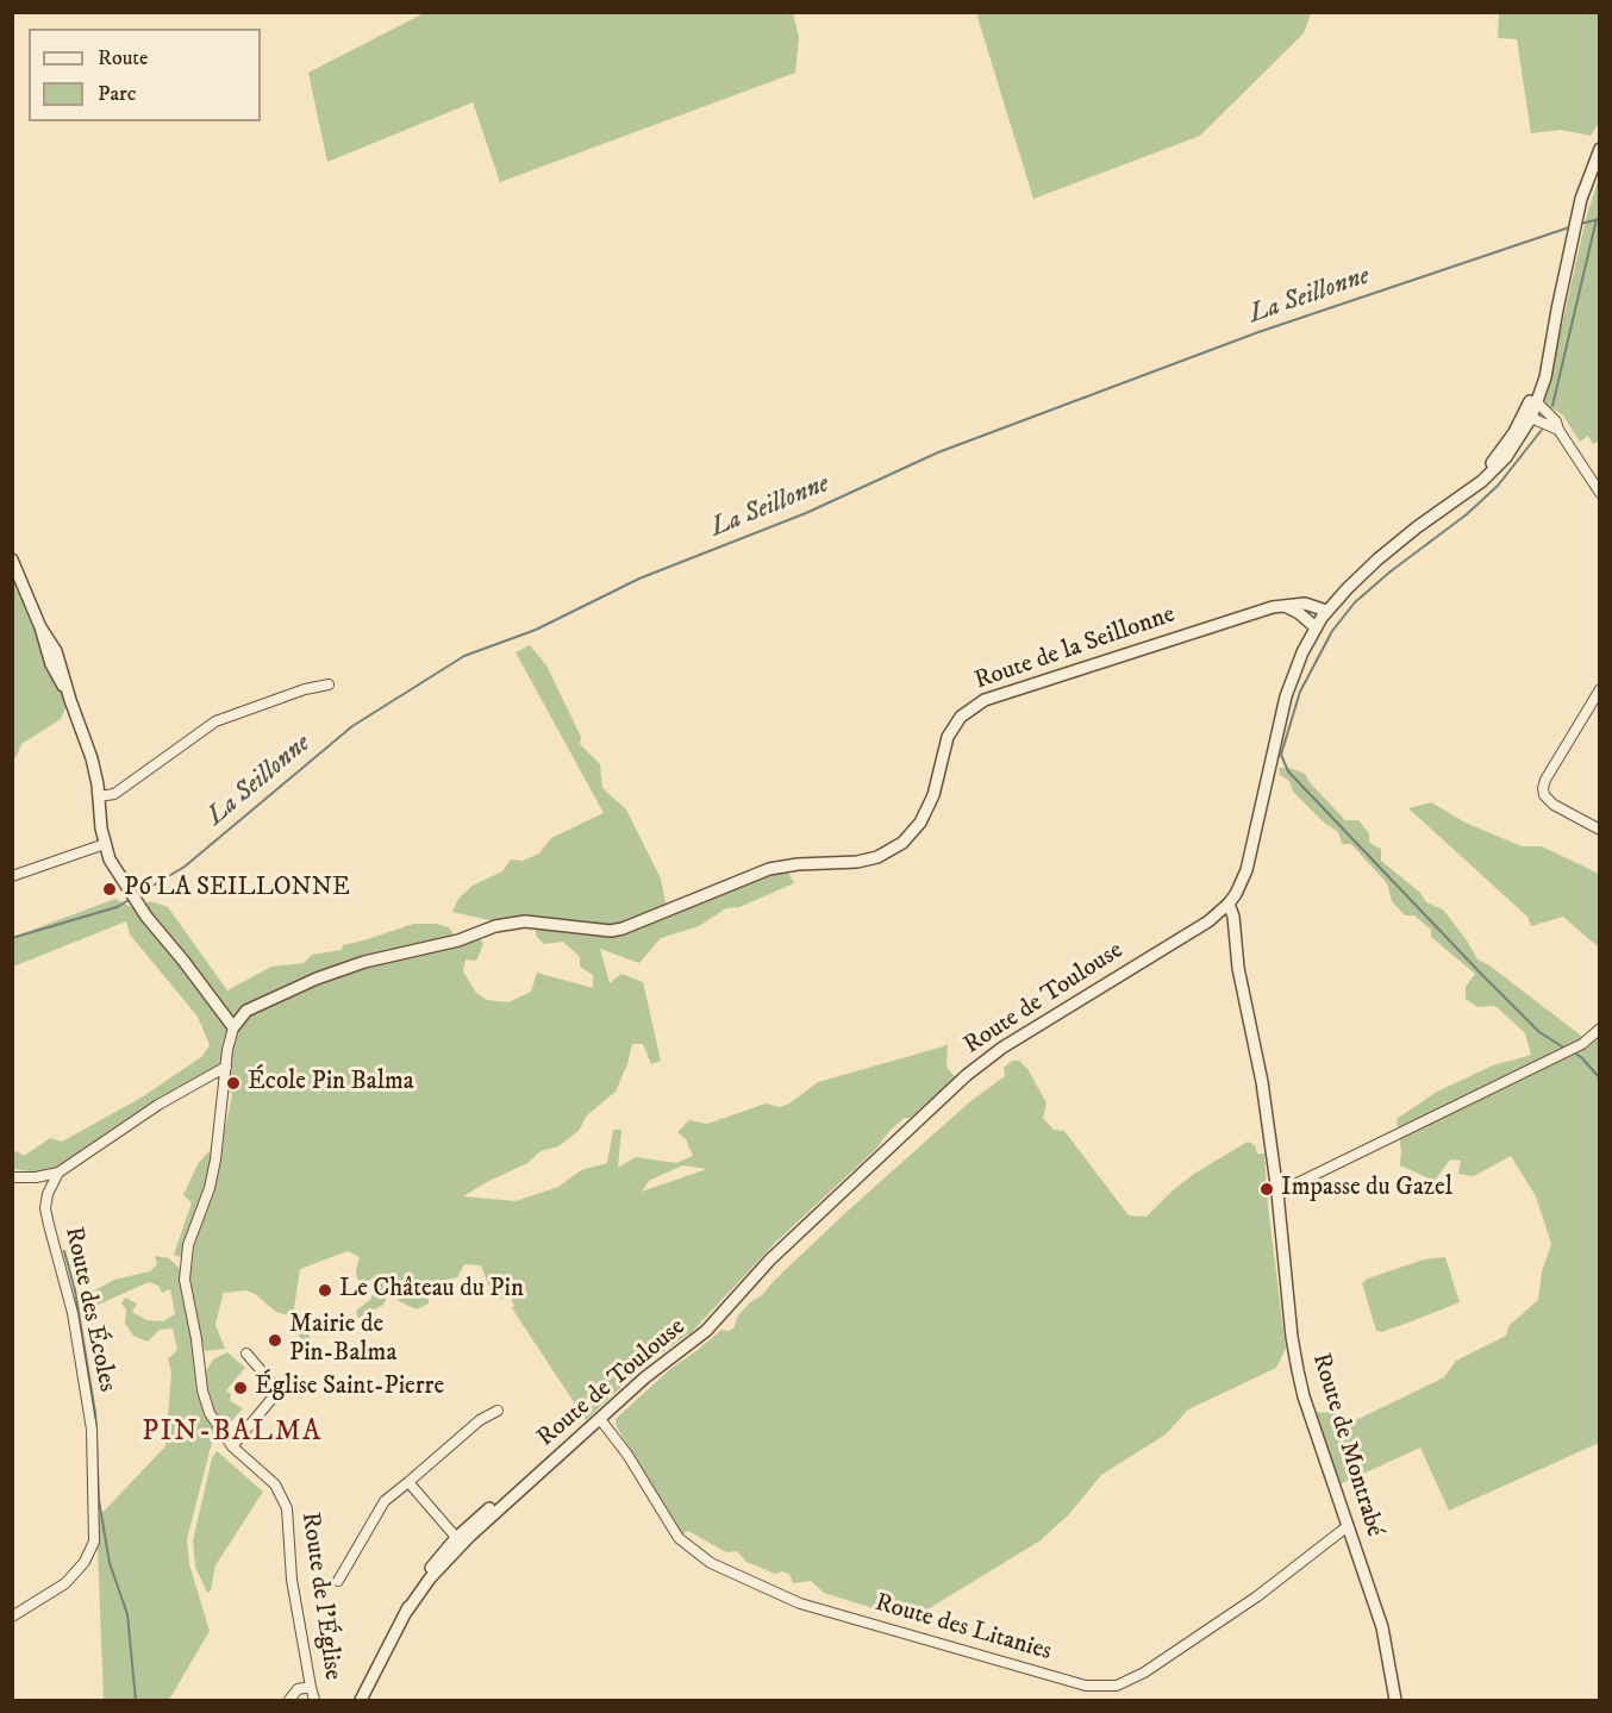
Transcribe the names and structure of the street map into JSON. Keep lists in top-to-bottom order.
{
  "streets": {
    "street": [
      "Route de la Seillonne",
      "Route de Toulouse",
      "Route des Écoles",
      "Route de Montrabé",
      "Route de l'Église",
      "Route des Litanies"
    ]
  },
  "crossings": [
    ["Route de la Seillonne", "Route de Toulouse"],
    ["Route de la Seillonne", "Route de l'Église"],
    ["Route de Toulouse", "Route de Montrabé"],
    ["Route de Toulouse", "Route des Litanies"],
    ["Route de Montrabé", "Route des Litanies"]
  ],
  "districts": ["PIN-BALMA"],
  "water": ["La Seillonne"],
  "places": [
    "P6 LA SEILLONNE",
    "École Pin Balma",
    "Impasse du Gazel",
    "Le Château du Pin",
    "Mairie de Pin-Balma",
    "Église Saint-Pierre"
  ],
  "legend": ["Route", "Parc"]
}
